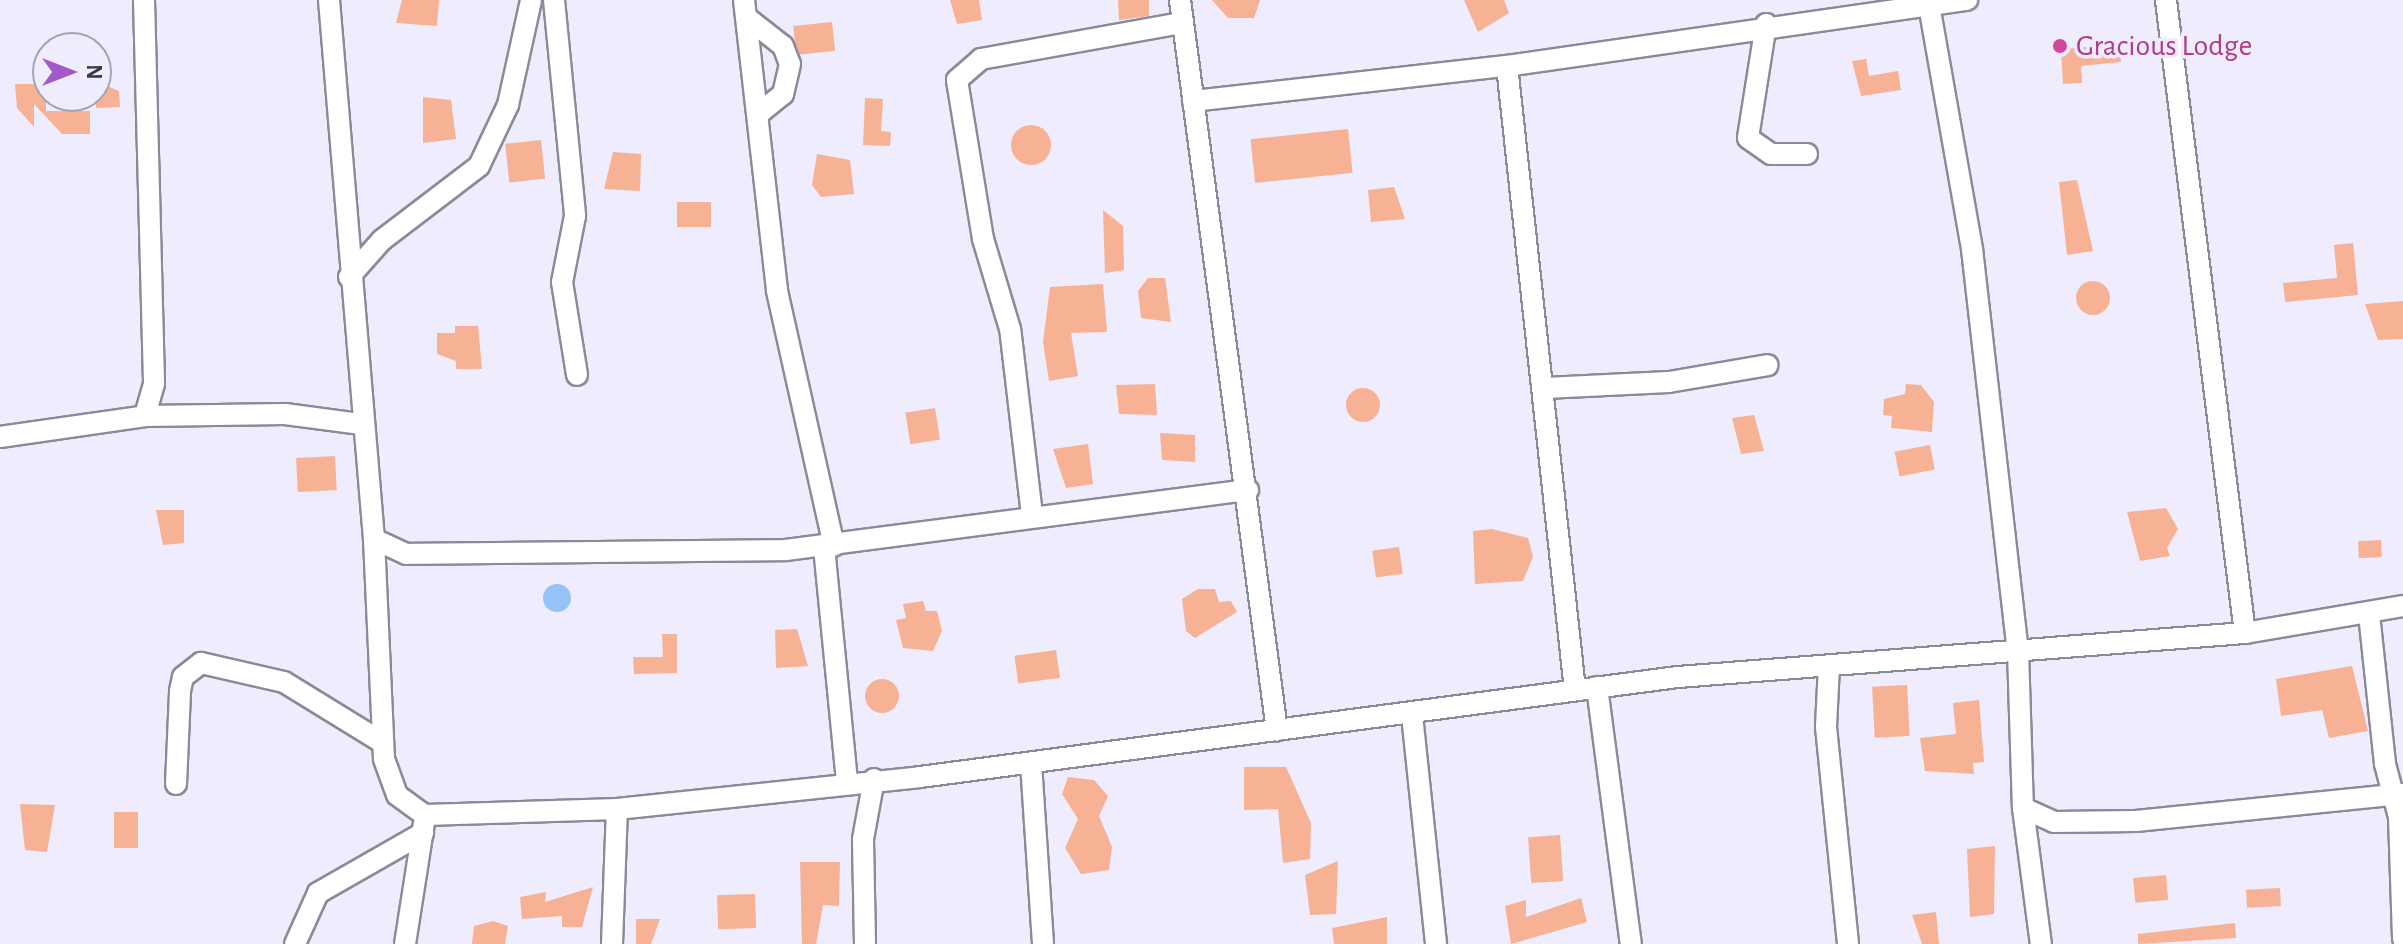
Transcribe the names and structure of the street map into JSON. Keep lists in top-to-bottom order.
{
  "places": ["Gracious Lodge"],
  "north": "right"
}
